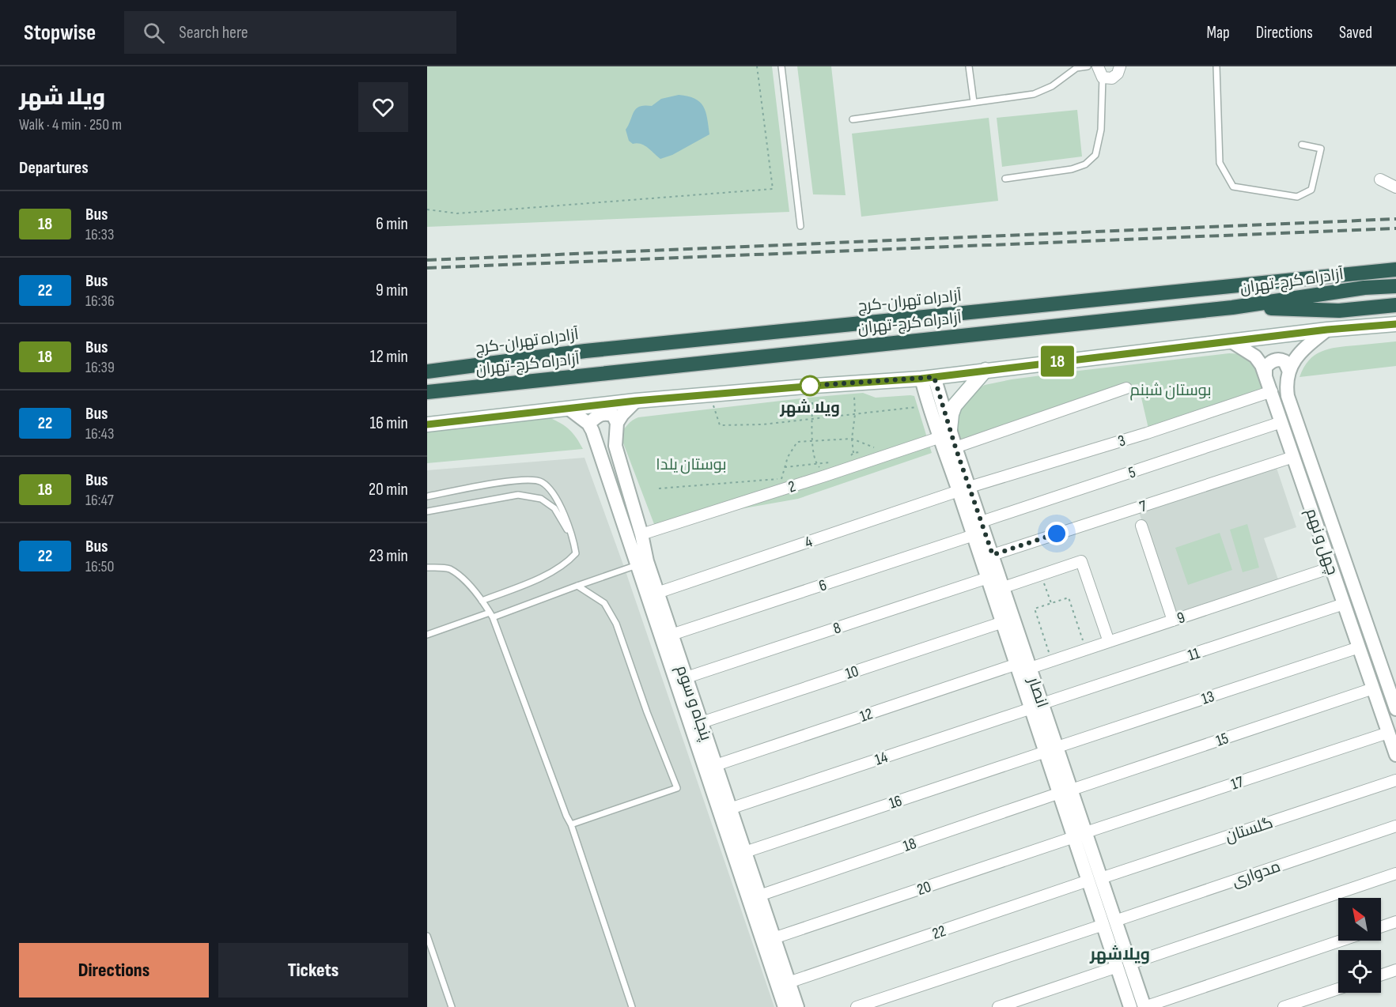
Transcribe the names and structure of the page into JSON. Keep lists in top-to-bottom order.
{
  "streets": {
    "highway": ["آزادراه کرج-تهران", "آزادراه تهران-کرج"],
    "street": [
      "3",
      "5",
      "2",
      "7",
      "4",
      "چهل و نهم",
      "6",
      "9",
      "8",
      "11",
      "10",
      "انصار",
      "13",
      "پنجاه و سوم",
      "12",
      "15",
      "14",
      "17",
      "16",
      "گلستان",
      "18",
      "مدواری",
      "20",
      "22"
    ]
  },
  "crossings": [
    ["3", "4"],
    ["3", "چهل و نهم"],
    ["3", "انصار"],
    ["5", "چهل و نهم"],
    ["5", "انصار"],
    ["2", "انصار"],
    ["2", "پنجاه و سوم"],
    ["7", "چهل و نهم"],
    ["7", "انصار"],
    ["4", "انصار"],
    ["4", "پنجاه و سوم"],
    ["چهل و نهم", "9"],
    ["چهل و نهم", "11"],
    ["چهل و نهم", "13"],
    ["چهل و نهم", "15"],
    ["چهل و نهم", "17"],
    ["6", "انصار"],
    ["6", "پنجاه و سوم"],
    ["9", "انصار"],
    ["8", "انصار"],
    ["8", "پنجاه و سوم"],
    ["11", "انصار"],
    ["11", "14"],
    ["10", "انصار"],
    ["10", "پنجاه و سوم"],
    ["انصار", "13"],
    ["انصار", "12"],
    ["انصار", "15"],
    ["انصار", "14"],
    ["انصار", "17"],
    ["انصار", "16"],
    ["انصار", "گلستان"],
    ["انصار", "18"],
    ["انصار", "مدواری"],
    ["انصار", "20"],
    ["انصار", "22"],
    ["13", "16"],
    ["پنجاه و سوم", "12"],
    ["پنجاه و سوم", "14"],
    ["پنجاه و سوم", "16"],
    ["پنجاه و سوم", "18"],
    ["پنجاه و سوم", "20"],
    ["پنجاه و سوم", "22"],
    ["15", "18"],
    ["17", "20"],
    ["گلستان", "22"]
  ],
  "districts": ["ویلاشهر"],
  "parks": ["بوستان شبنم", "بوستان یلدا"],
  "places": ["ویلا شهر"],
  "lines": ["bus line 18"],
  "north": "top left",
  "page": {
    "header": "Stopwise",
    "search": "Search here",
    "nav": ["Map", "Directions", "Saved"],
    "heading": [
      ["ویلا شهر", "Walk · 4 min · 250 m"],
      "Departures"
    ],
    "on_map": "18",
    "list": [
      {
        "mark": "18",
        "name": "Bus",
        "note": "16:33",
        "value": "6 min"
      },
      {
        "mark": "22",
        "name": "Bus",
        "note": "16:36",
        "value": "9 min"
      },
      {
        "mark": "18",
        "name": "Bus",
        "note": "16:39",
        "value": "12 min"
      },
      {
        "mark": "22",
        "name": "Bus",
        "note": "16:43",
        "value": "16 min"
      },
      {
        "mark": "18",
        "name": "Bus",
        "note": "16:47",
        "value": "20 min"
      },
      {
        "mark": "22",
        "name": "Bus",
        "note": "16:50",
        "value": "23 min"
      }
    ],
    "buttons": ["Directions", "Tickets"]
  }
}
